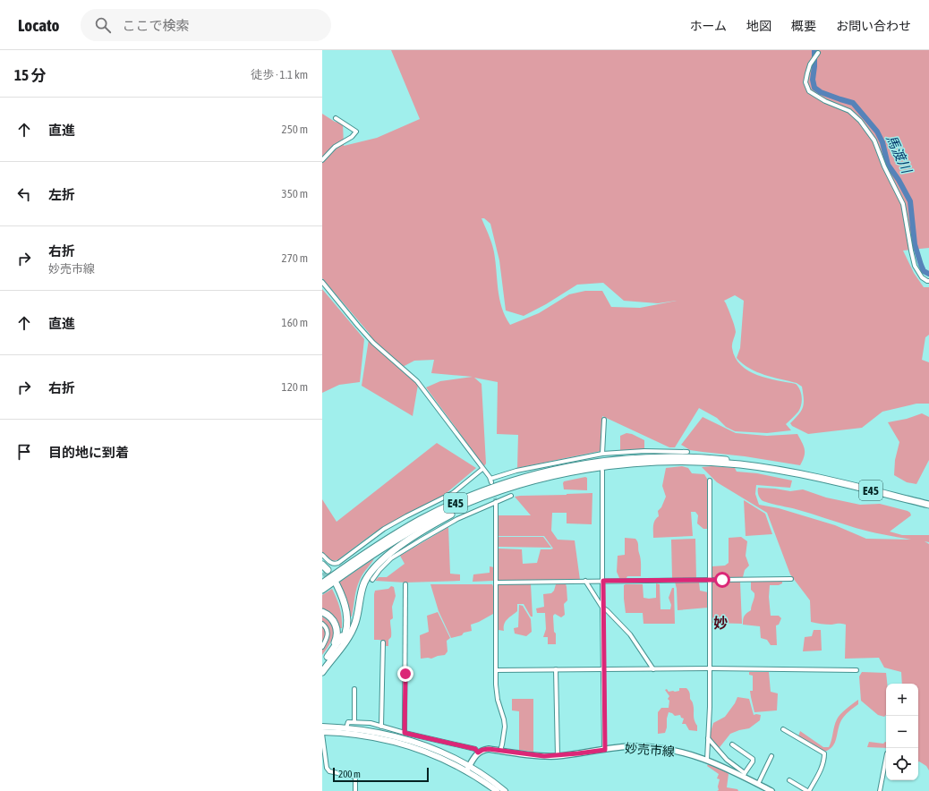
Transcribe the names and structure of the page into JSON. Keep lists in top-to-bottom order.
{
  "streets": {
    "highway": ["E45"],
    "main road": ["妙売市線"]
  },
  "districts": ["妙"],
  "water": ["馬渡川"],
  "scale_bar": "200 m",
  "page": {
    "header": "Locato",
    "search": "ここで検索",
    "nav": [
      "ホーム",
      "地図",
      "概要",
      "お問い合わせ"
    ],
    "heading": ["15 分", "徒歩 · 1.1 km"],
    "list": [
      ["直進", "250 m"],
      ["左折", "350 m"],
      ["右折", "妙売市線", "270 m"],
      ["直進", "160 m"],
      ["右折", "120 m"],
      "目的地に到着"
    ],
    "map_buttons": ["+", "−"],
    "scale": "200 m"
  }
}
